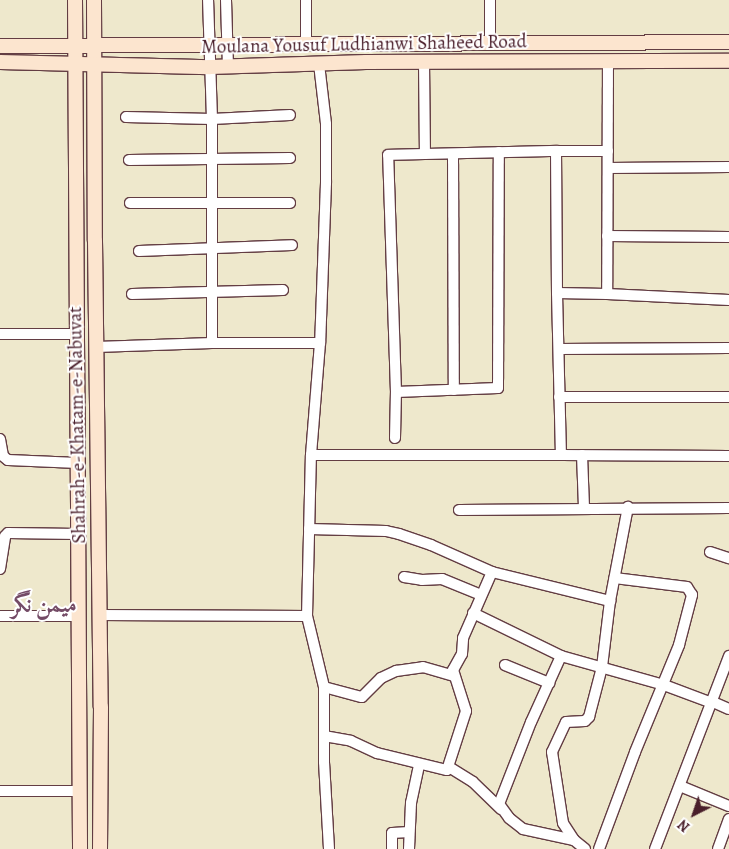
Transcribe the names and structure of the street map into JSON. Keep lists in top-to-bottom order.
{
  "streets": {
    "main road": ["Moulana Yousuf Ludhianwi Shaheed Road", "Shahrah-e-Khatam-e-Nabuvat"]
  },
  "crossings": [
    ["Moulana Yousuf Ludhianwi Shaheed Road", "Shahrah-e-Khatam-e-Nabuvat"]
  ],
  "districts": ["میمن نگر"],
  "north": "bottom left"
}
